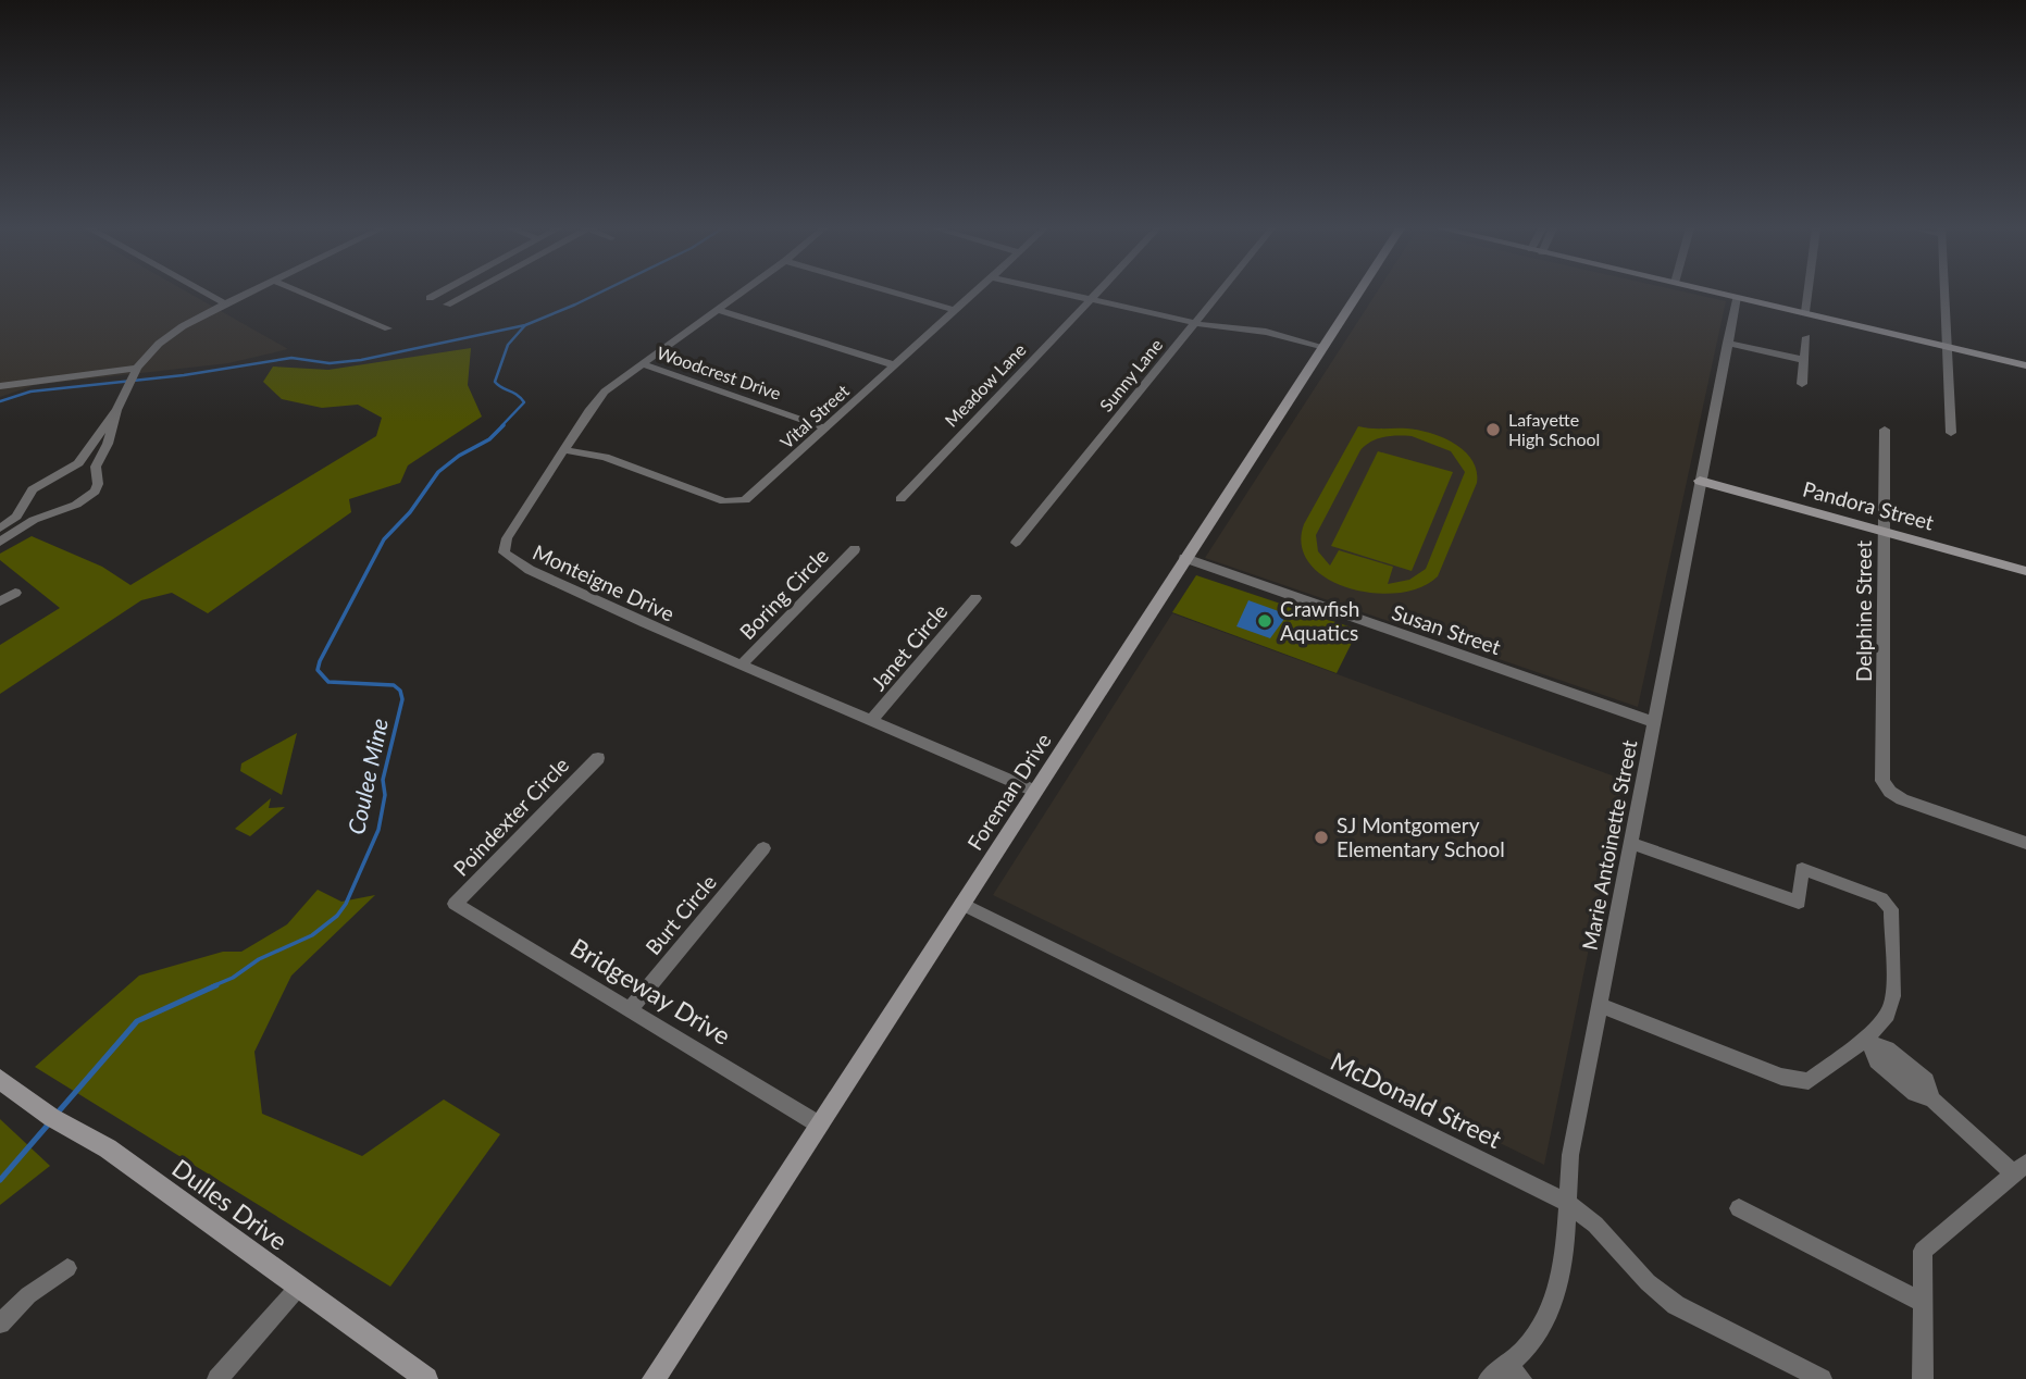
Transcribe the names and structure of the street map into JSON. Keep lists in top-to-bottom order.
{
  "streets": {
    "street": [
      "Woodcrest Drive",
      "Sunny Lane",
      "Meadow Lane",
      "Vital Street",
      "Pandora Street",
      "Monteigne Drive",
      "Boring Circle",
      "Delphine Street",
      "Susan Street",
      "Janet Circle",
      "Foreman Drive",
      "Poindexter Circle",
      "Marie Antoinette Street",
      "Burt Circle",
      "Bridgeway Drive",
      "McDonald Street",
      "Dulles Drive"
    ]
  },
  "crossings": [
    ["Woodcrest Drive", "Vital Street"],
    ["Woodcrest Drive", "Monteigne Drive"],
    ["Vital Street", "Monteigne Drive"],
    ["Pandora Street", "Delphine Street"],
    ["Pandora Street", "Marie Antoinette Street"],
    ["Monteigne Drive", "Boring Circle"],
    ["Monteigne Drive", "Janet Circle"],
    ["Monteigne Drive", "Foreman Drive"],
    ["Susan Street", "Foreman Drive"],
    ["Susan Street", "Marie Antoinette Street"],
    ["Foreman Drive", "Bridgeway Drive"],
    ["Foreman Drive", "McDonald Street"],
    ["Poindexter Circle", "Bridgeway Drive"],
    ["Marie Antoinette Street", "McDonald Street"],
    ["Burt Circle", "Bridgeway Drive"]
  ],
  "water": ["Coulee Mine"],
  "places": ["Lafayette High School", "Crawfish Aquatics", "SJ Montgomery Elementary School"]
}
